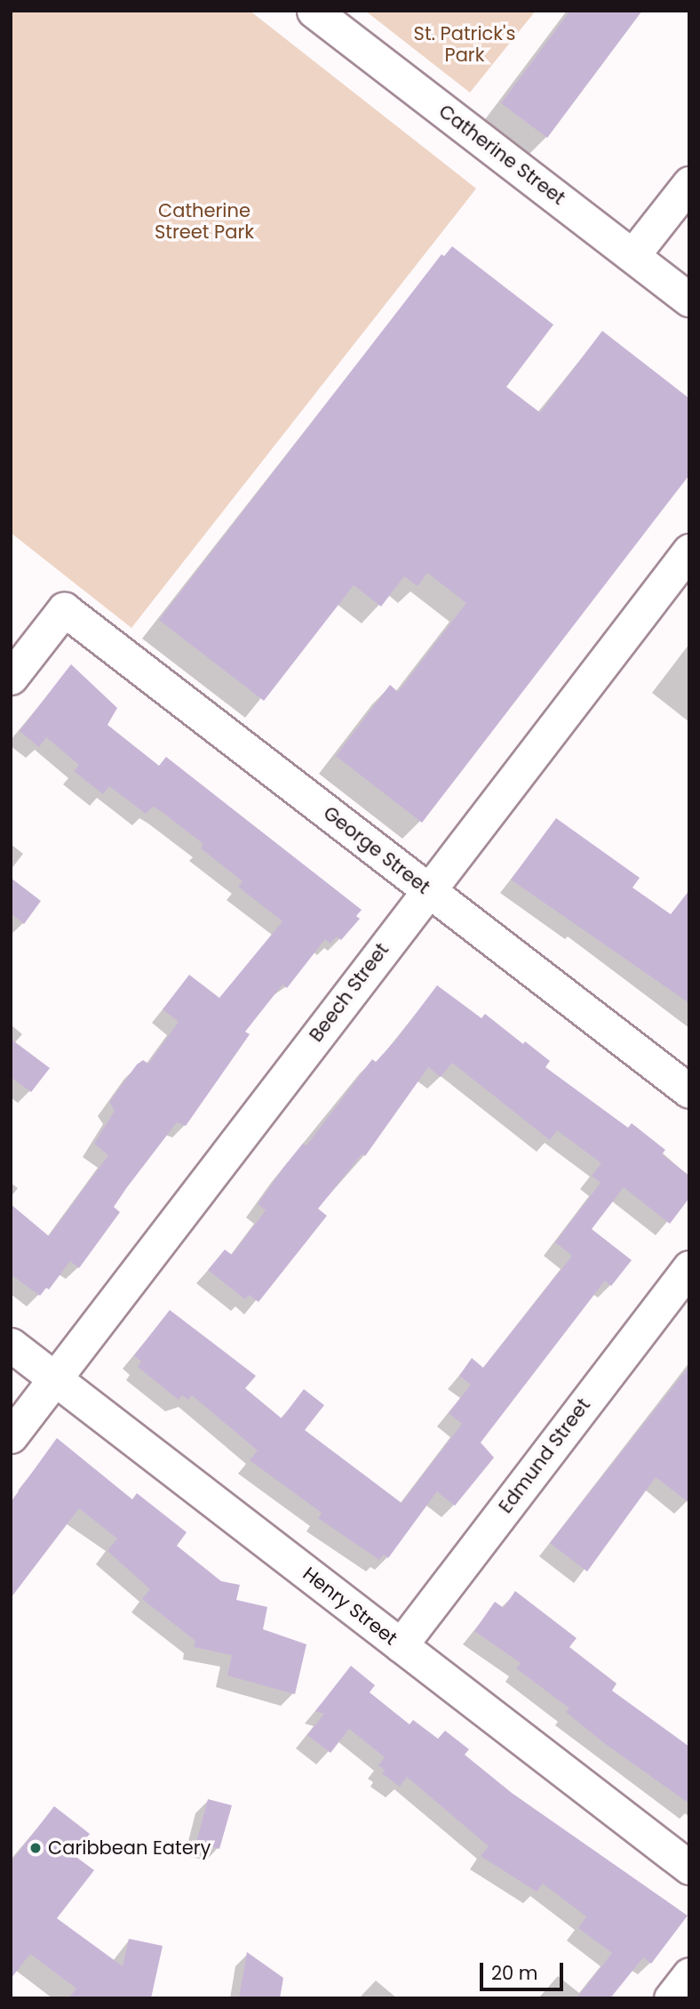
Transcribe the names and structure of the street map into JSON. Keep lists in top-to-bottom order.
{
  "streets": {
    "street": [
      "Catherine Street",
      "George Street",
      "Beech Street",
      "Edmund Street",
      "Henry Street"
    ]
  },
  "crossings": [
    ["George Street", "Beech Street"],
    ["Beech Street", "Henry Street"],
    ["Edmund Street", "Henry Street"]
  ],
  "parks": ["St. Patrick's Park", "Catherine Street Park"],
  "places": ["Caribbean Eatery"],
  "scale_bar": "20 m"
}
